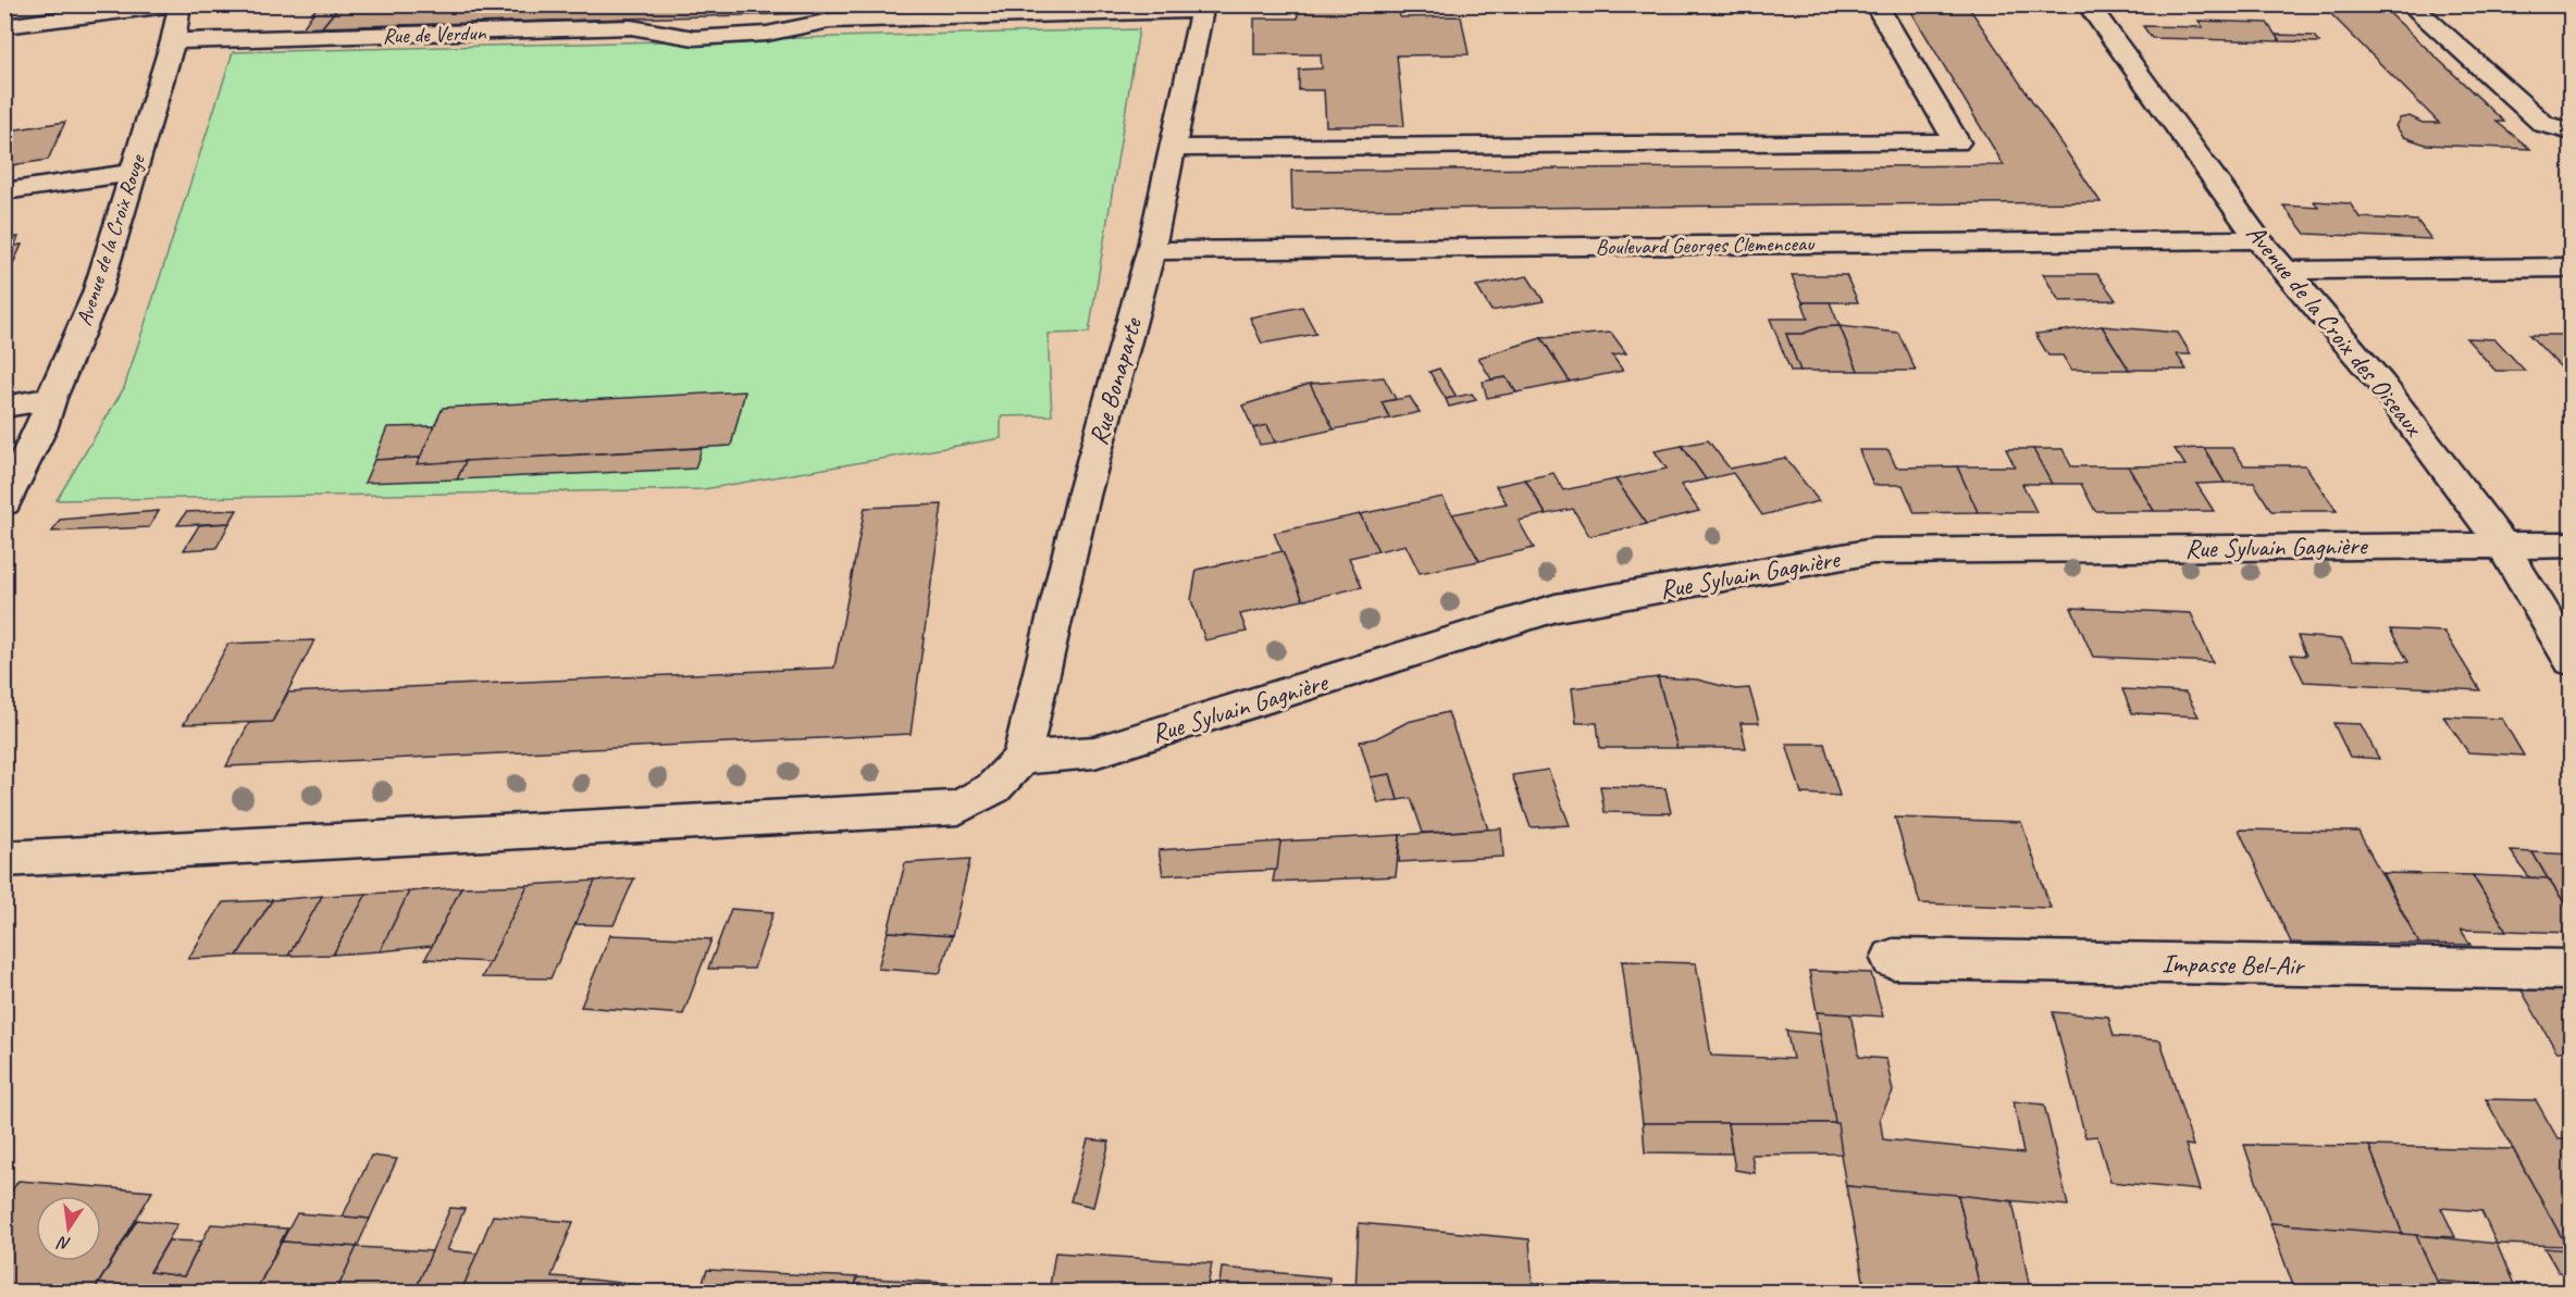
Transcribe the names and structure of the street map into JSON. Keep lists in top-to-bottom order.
{
  "streets": {
    "street": [
      "Rue de Verdun",
      "Avenue de la Croix Rouge",
      "Boulevard Georges Clemenceau",
      "Avenue de la Croix des Oiseaux",
      "Rue Bonaparte",
      "Rue Sylvain Gagnière",
      "Impasse Bel-Air"
    ]
  },
  "crossings": [
    ["Rue de Verdun", "Avenue de la Croix Rouge"],
    ["Rue de Verdun", "Rue Bonaparte"],
    ["Boulevard Georges Clemenceau", "Avenue de la Croix des Oiseaux"],
    ["Boulevard Georges Clemenceau", "Rue Bonaparte"],
    ["Avenue de la Croix des Oiseaux", "Rue Sylvain Gagnière"],
    ["Rue Bonaparte", "Rue Sylvain Gagnière"]
  ],
  "north": "bottom"
}
